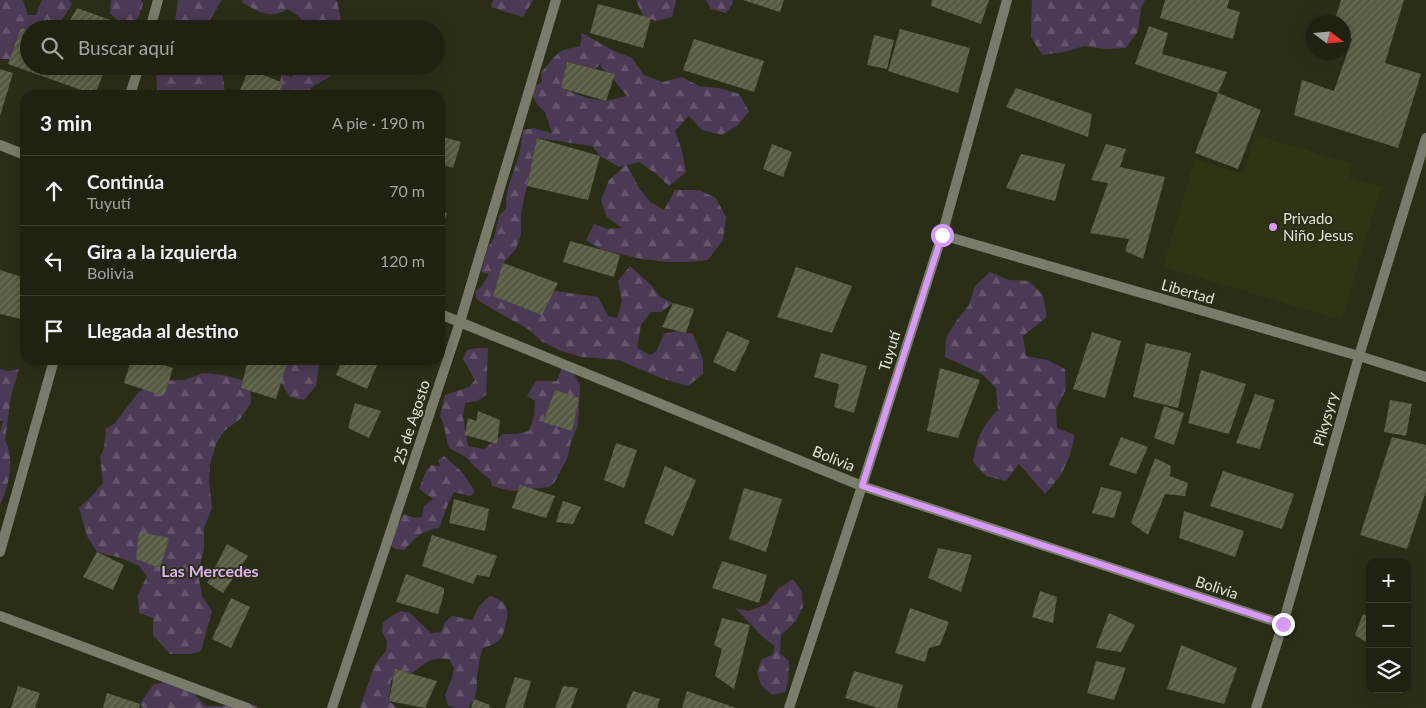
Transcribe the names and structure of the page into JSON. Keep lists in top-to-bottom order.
{
  "streets": {
    "street": [
      "Libertad",
      "Tuyutí",
      "Pikysyry",
      "25 de Agosto",
      "Bolivia"
    ]
  },
  "crossings": [
    ["Libertad", "Tuyutí"],
    ["Libertad", "Pikysyry"],
    ["Tuyutí", "Bolivia"],
    ["Pikysyry", "Bolivia"],
    ["25 de Agosto", "Bolivia"]
  ],
  "districts": ["Las Mercedes"],
  "places": ["Privado Niño Jesus"],
  "north": "right",
  "page": {
    "search": "Buscar aquí",
    "heading": ["3 min", "A pie · 190 m"],
    "list": [
      ["Continúa", "Tuyutí", "70 m"],
      ["Gira a la izquierda", "Bolivia", "120 m"],
      "Llegada al destino"
    ],
    "map_buttons": ["+", "−"]
  }
}
